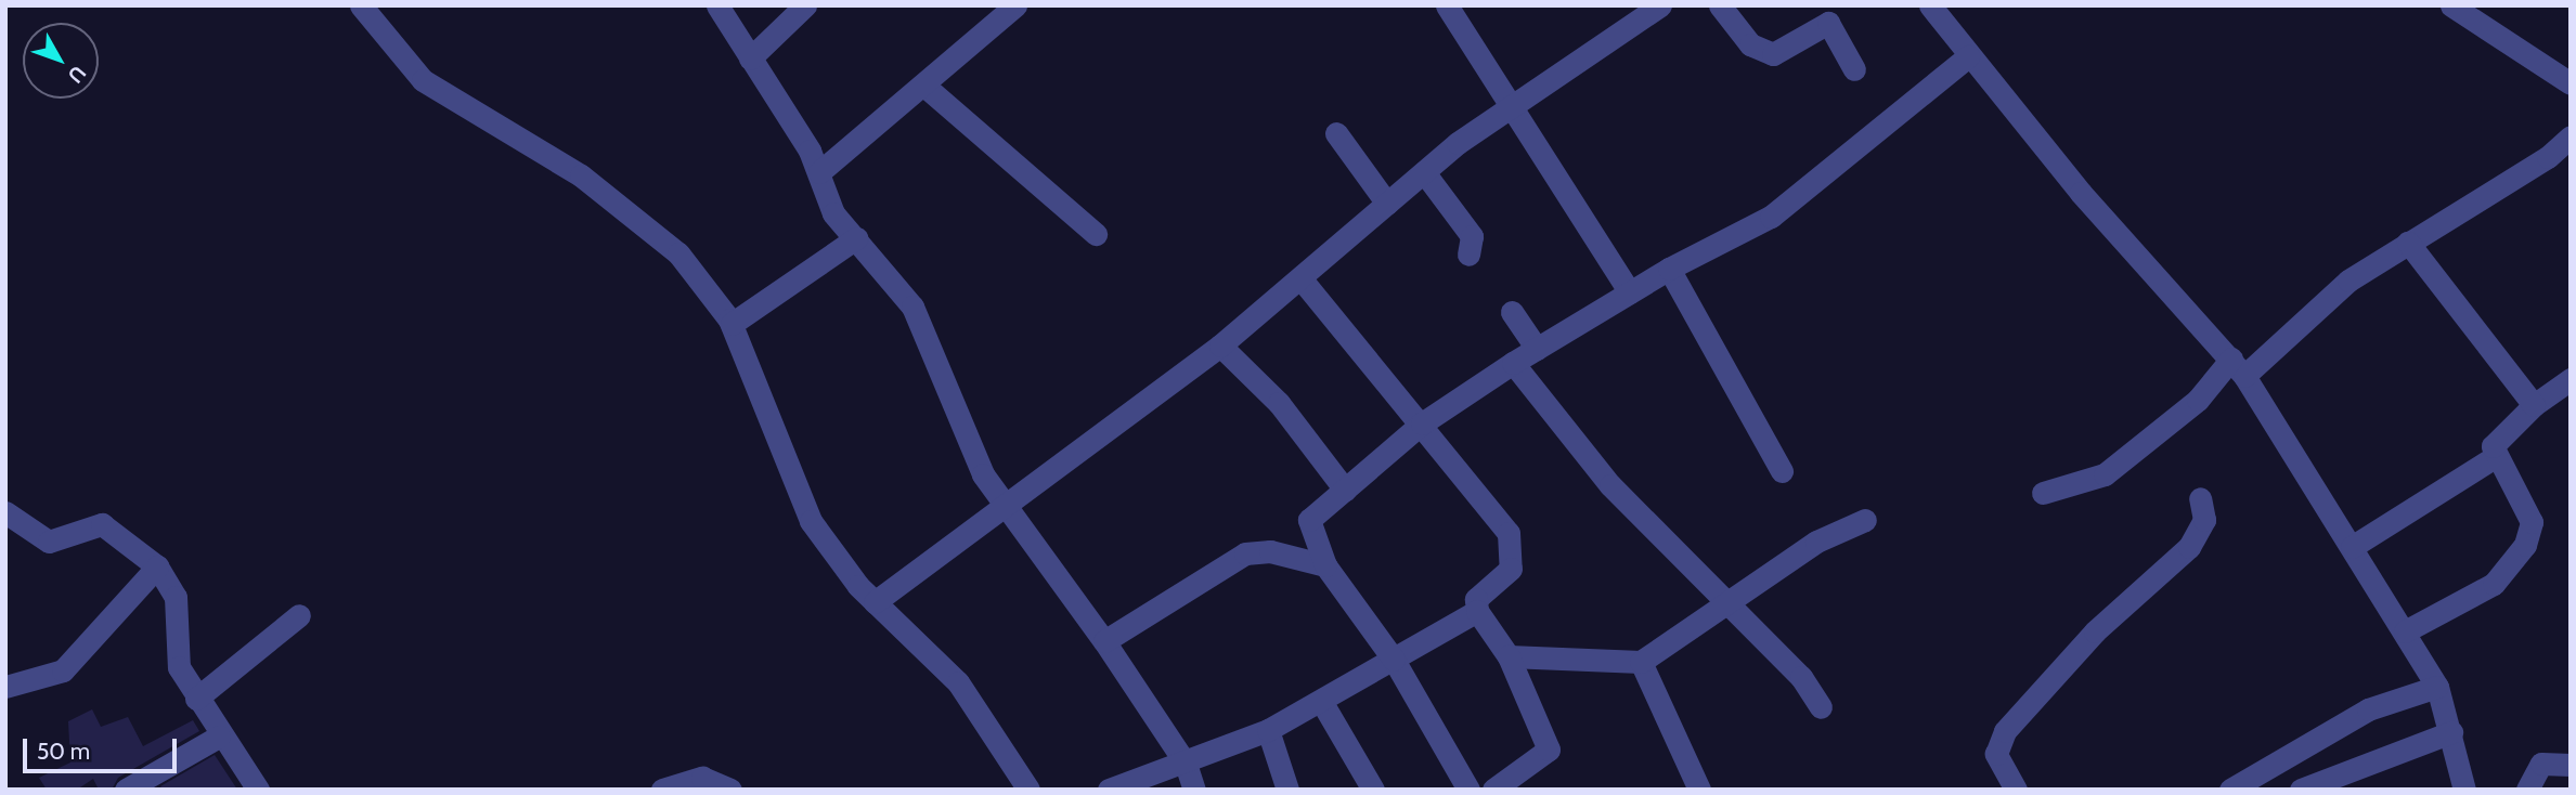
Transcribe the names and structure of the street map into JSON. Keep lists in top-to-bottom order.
{
  "scale_bar": "50 m",
  "north": "bottom right"
}
